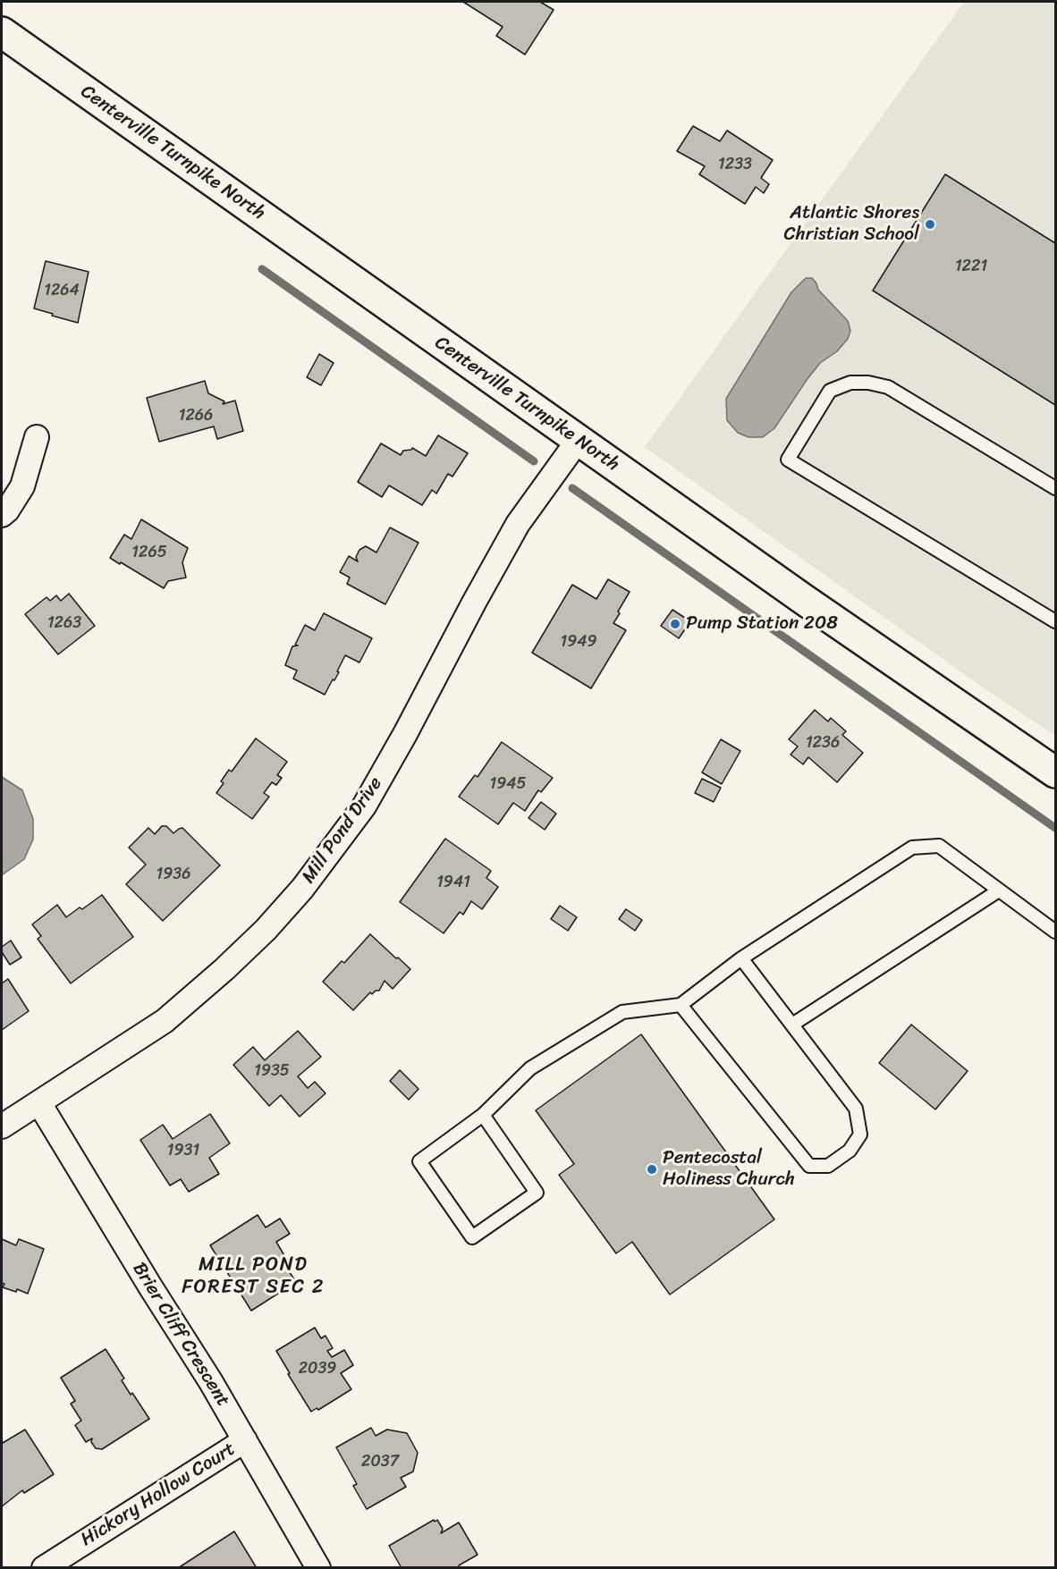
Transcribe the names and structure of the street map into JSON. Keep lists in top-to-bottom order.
{
  "streets": {
    "main road": ["Centerville Turnpike North"],
    "street": ["Mill Pond Drive", "Brier Cliff Crescent", "Hickory Hollow Court"]
  },
  "crossings": [
    ["Centerville Turnpike North", "Mill Pond Drive"],
    ["Mill Pond Drive", "Brier Cliff Crescent"],
    ["Brier Cliff Crescent", "Hickory Hollow Court"]
  ],
  "districts": ["MILL POND FOREST SEC 2"],
  "places": ["Atlantic Shores Christian School", "Pump Station 208", "Pentecostal Holiness Church"],
  "house_numbers": [
    "1233",
    "1221",
    "1264",
    "1266",
    "1265",
    "1263",
    "1949",
    "1236",
    "1945",
    "1936",
    "1941",
    "1935",
    "1931",
    "2039",
    "2037"
  ]
}
